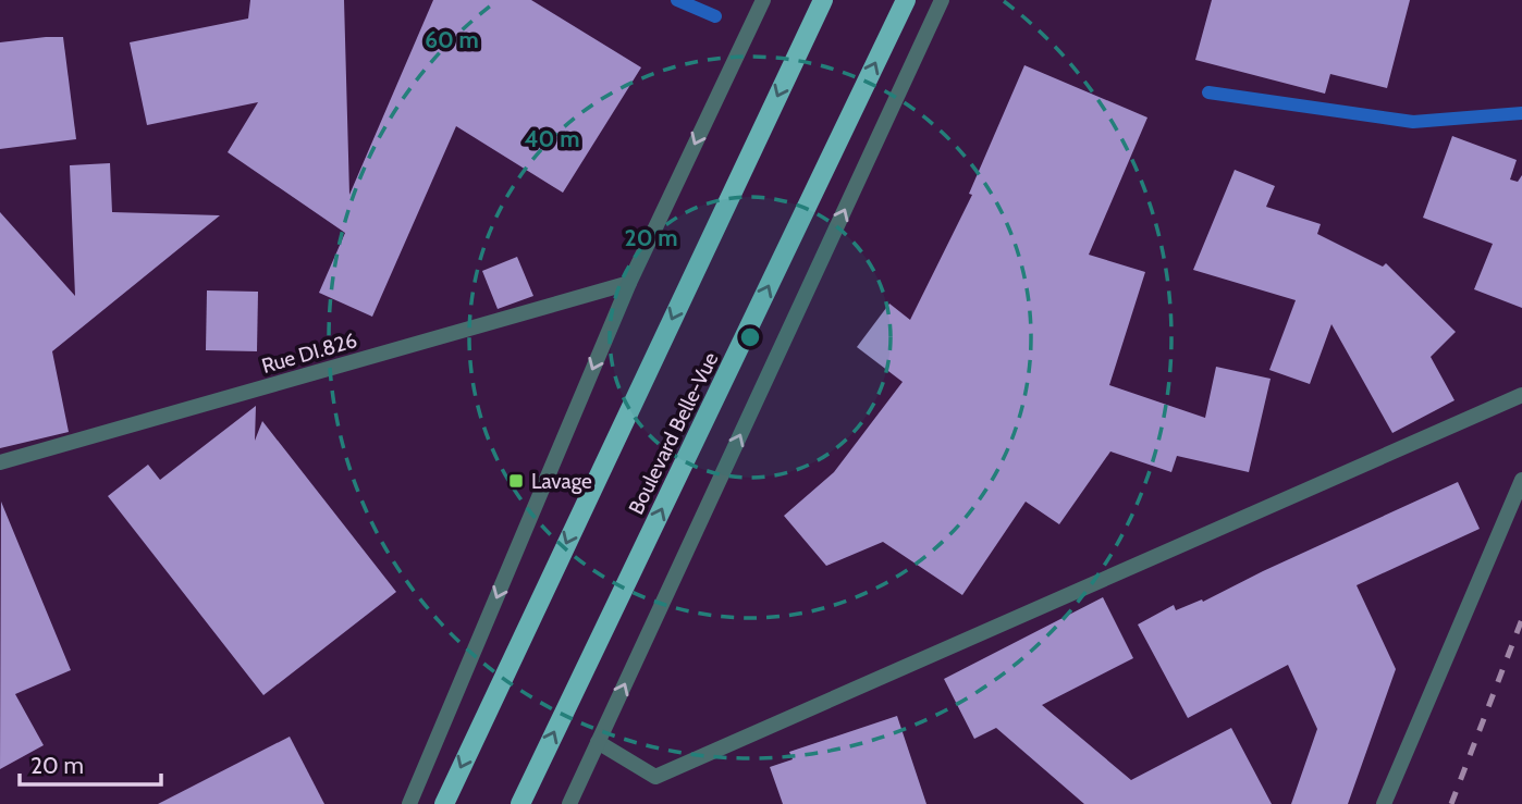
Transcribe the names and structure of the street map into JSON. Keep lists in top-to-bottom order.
{
  "streets": {
    "main road": ["Boulevard Belle-Vue"],
    "street": ["Rue DI.826"]
  },
  "places": {
    "transit": ["Lavage"]
  },
  "scale_bar": "20 m",
  "rings": ["60 m", "40 m", "20 m"]
}
